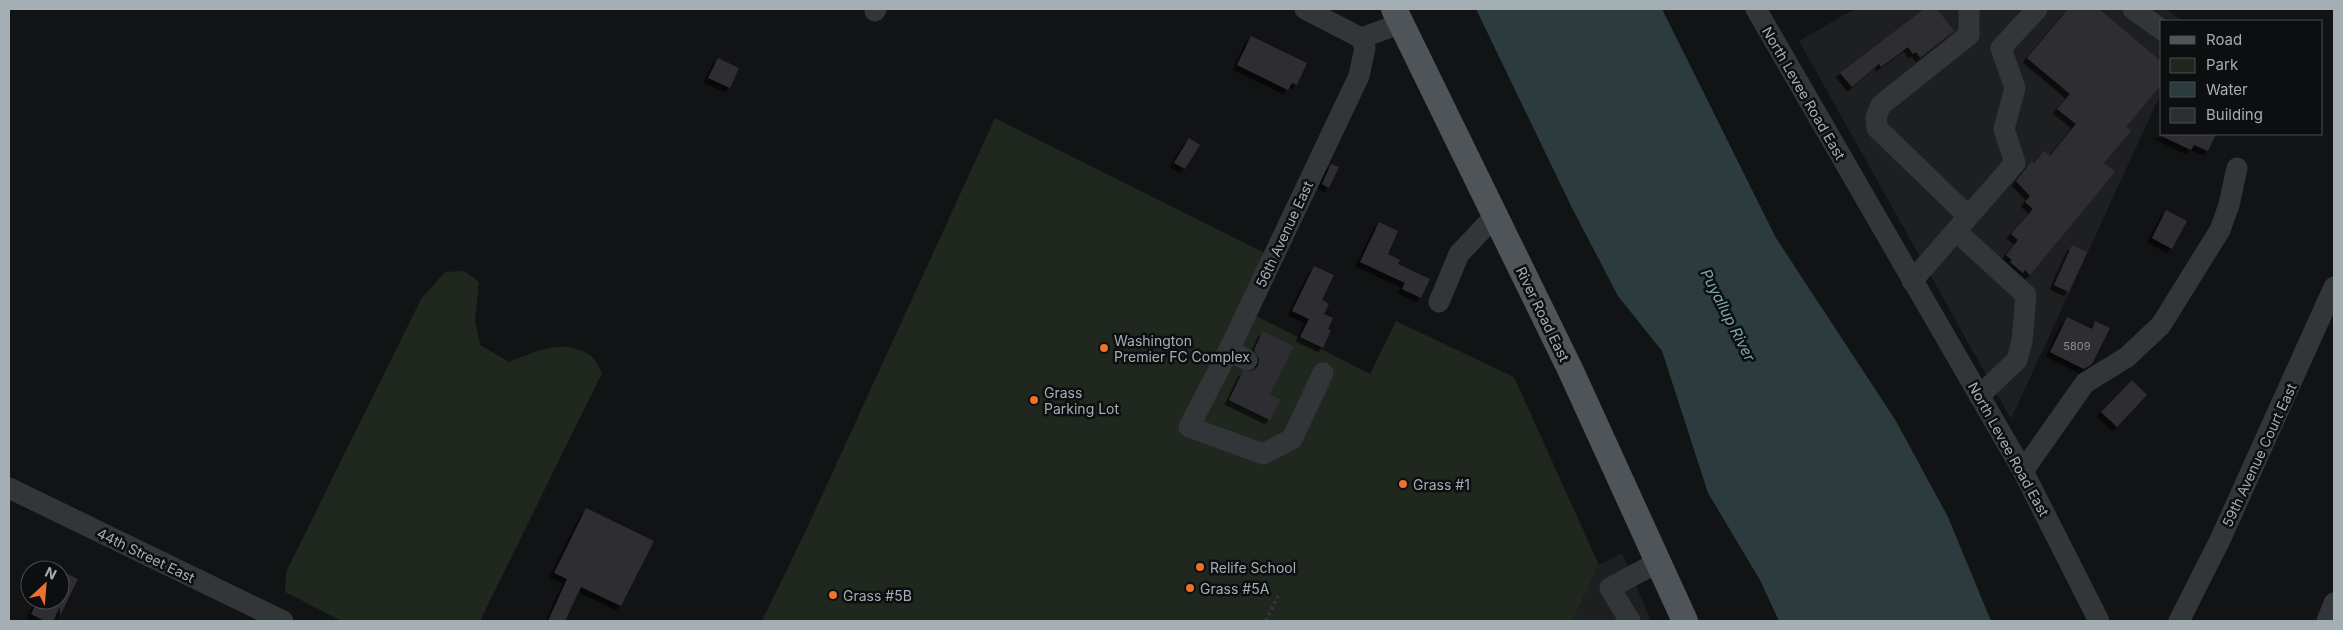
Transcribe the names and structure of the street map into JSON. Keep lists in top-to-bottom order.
{
  "streets": {
    "main road": ["River Road East"],
    "street": [
      "North Levee Road East",
      "56th Avenue East",
      "59th Avenue Court East",
      "44th Street East"
    ]
  },
  "water": ["Puyallup River"],
  "places": [
    "Washington Premier FC Complex",
    "Grass Parking Lot",
    "Grass #1",
    "Relife School",
    "Grass #5A",
    "Grass #5B"
  ],
  "house_numbers": ["5809"],
  "legend": [
    "Road",
    "Park",
    "Water",
    "Building"
  ],
  "north": "top right"
}
